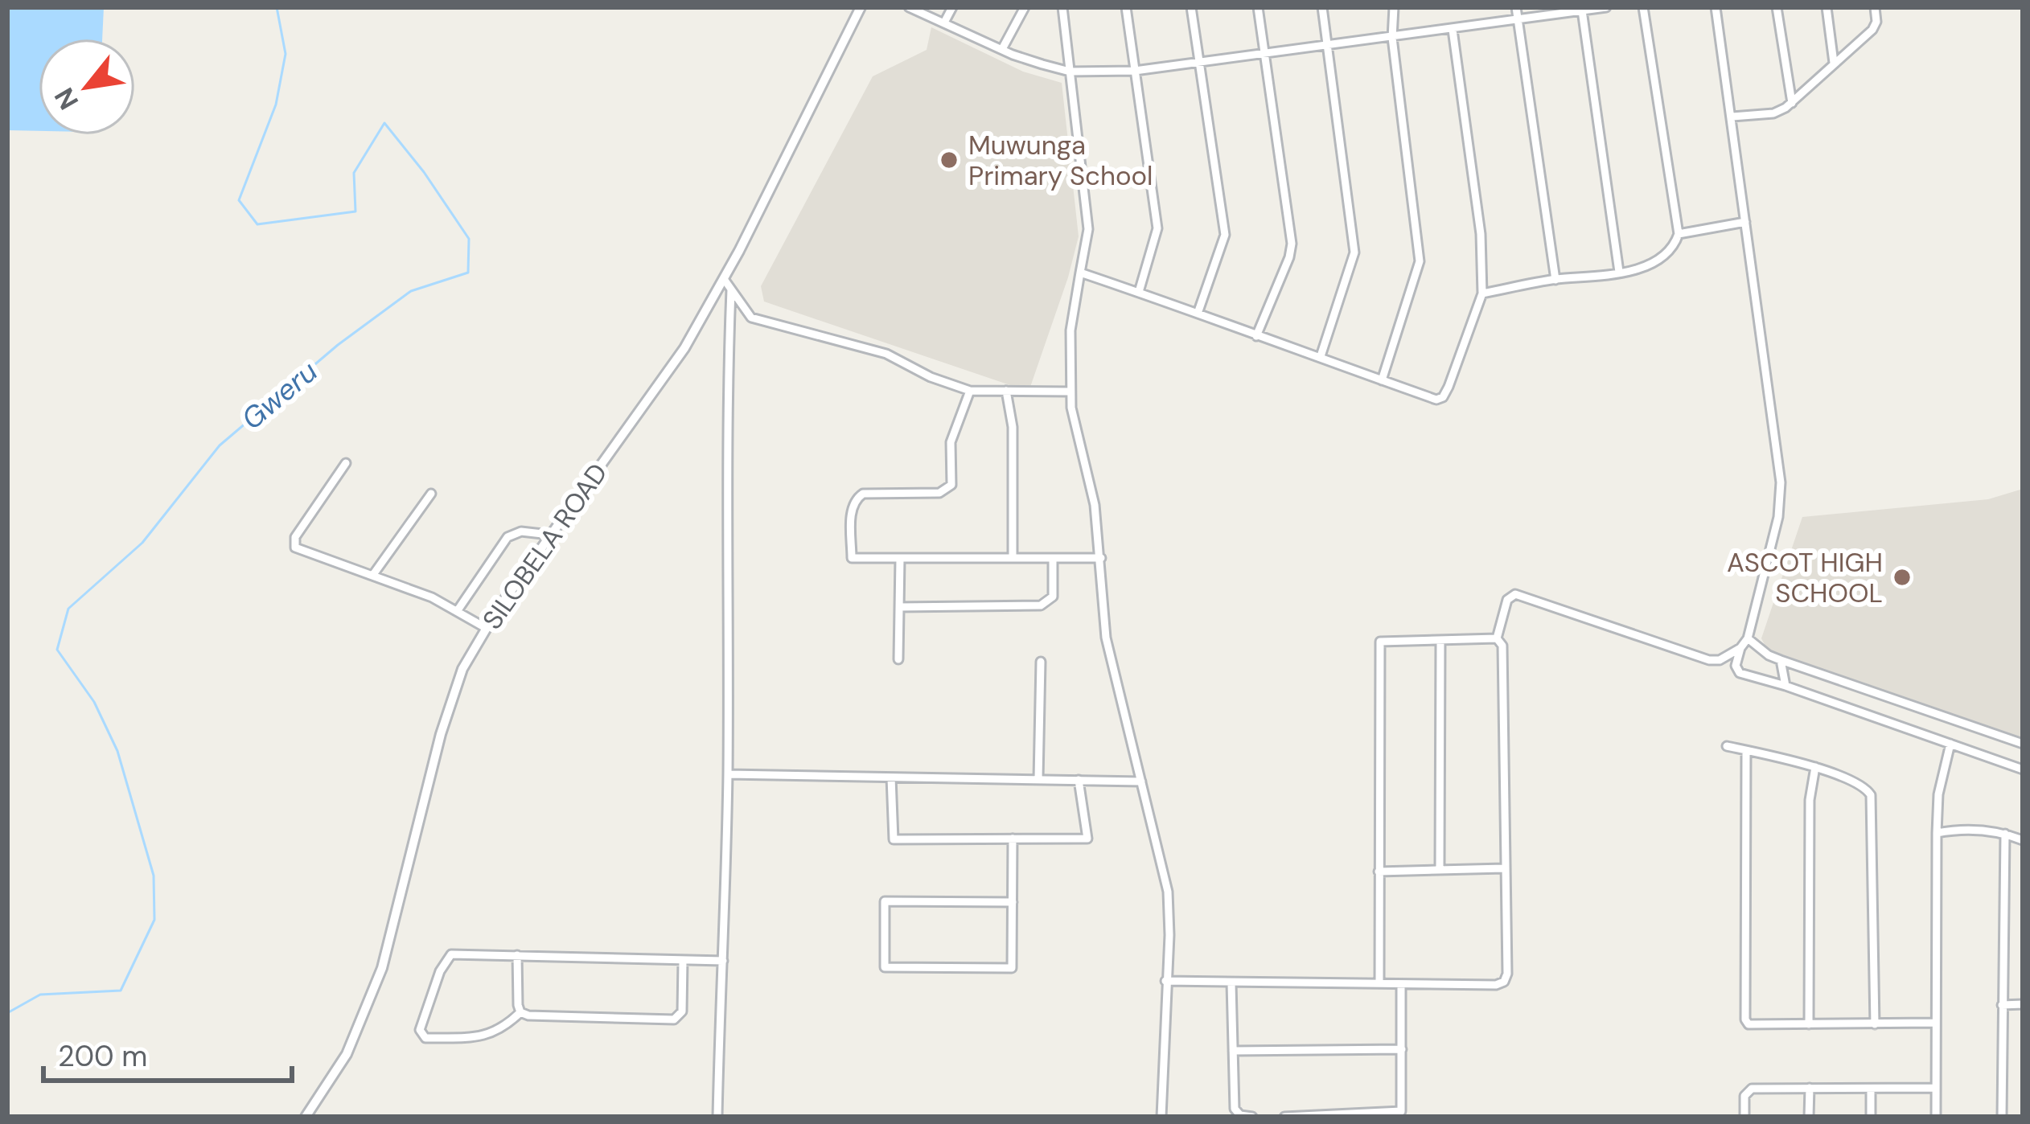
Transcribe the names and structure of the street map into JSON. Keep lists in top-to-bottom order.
{
  "streets": {
    "street": ["SILOBELA ROAD"]
  },
  "water": ["Gweru"],
  "places": ["Muwunga Primary School", "ASCOT HIGH SCHOOL"],
  "scale_bar": "200 m",
  "north": "bottom left"
}
